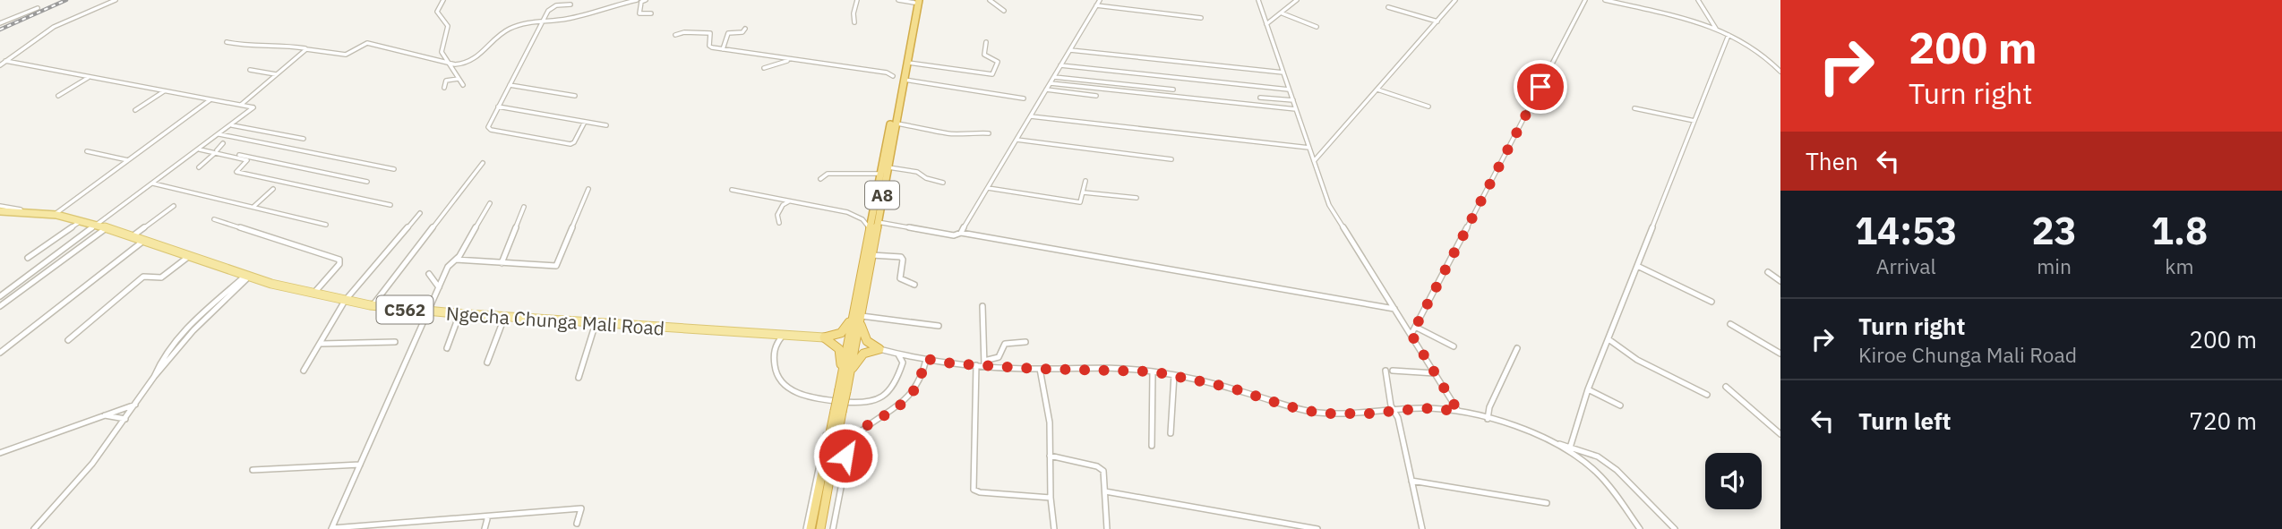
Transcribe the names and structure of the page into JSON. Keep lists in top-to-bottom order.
{
  "streets": {
    "highway": ["A8"],
    "main road": ["C562", "Ngecha Chunga Mali Road"]
  },
  "page": {
    "turn": ["200 m", "Turn right"],
    "then": "Then",
    "eta": [
      "14:53",
      "Arrival",
      "23",
      "min",
      "1.8",
      "km"
    ],
    "list": [
      {
        "name": "Turn right",
        "note": "Kiroe Chunga Mali Road",
        "value": "200 m"
      },
      {
        "name": "Turn left",
        "value": "720 m"
      }
    ]
  }
}
